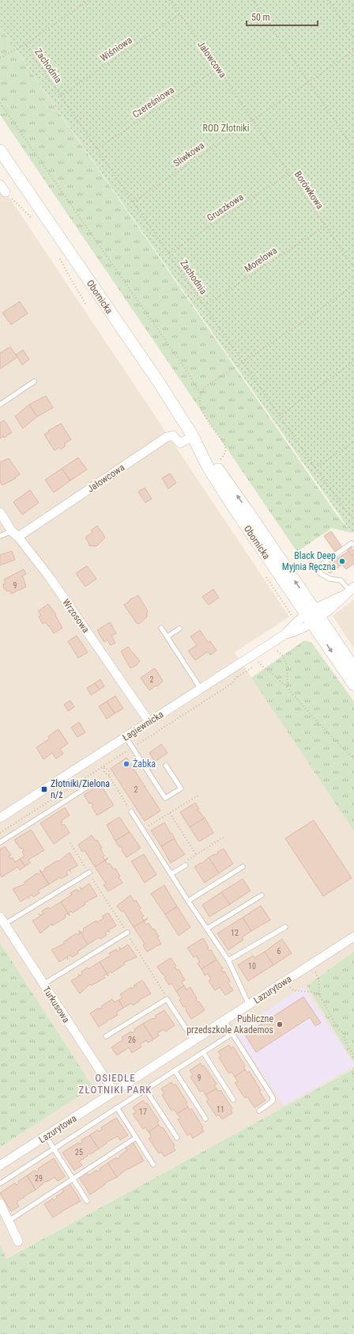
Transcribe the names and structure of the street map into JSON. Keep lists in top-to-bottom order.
{
  "streets": {
    "main road": ["Obornicka"],
    "street": [
      "Jałowcowa",
      "Wrzosowa",
      "Łagiewnicka",
      "Lazurytowa",
      "Turkusowa"
    ],
    "path": [
      "Wiśniowa",
      "Zachodnia",
      "Czereśniowa",
      "Sliwkowa",
      "Borówkowa",
      "Gruszkowa",
      "Morelowa"
    ]
  },
  "crossings": [
    ["Wiśniowa", "Jałowcowa"],
    ["Wiśniowa", "Zachodnia"],
    ["Jałowcowa", "Czereśniowa"],
    ["Jałowcowa", "Sliwkowa"],
    ["Jałowcowa", "Borówkowa"],
    ["Jałowcowa", "Obornicka"],
    ["Jałowcowa", "Wrzosowa"],
    ["Zachodnia", "Czereśniowa"],
    ["Zachodnia", "Sliwkowa"],
    ["Zachodnia", "Gruszkowa"],
    ["Zachodnia", "Morelowa"],
    ["Sliwkowa", "Borówkowa"],
    ["Borówkowa", "Gruszkowa"],
    ["Borówkowa", "Morelowa"],
    ["Obornicka", "Łagiewnicka"],
    ["Wrzosowa", "Łagiewnicka"],
    ["Lazurytowa", "Turkusowa"]
  ],
  "districts": ["OSIEDLE ZŁOTNIKI PARK"],
  "parks": ["ROD Złotniki"],
  "places": {
    "other": ["Black Deep Myjnia Ręczna", "Żabka", "Publiczne przedszkole Akademos"],
    "transit": ["Złotniki/Zielona n/ż"]
  },
  "house_numbers": [
    "9",
    "2",
    "2",
    "12",
    "6",
    "10",
    "26",
    "9",
    "11",
    "17",
    "25",
    "29"
  ],
  "scale_bar": "50 m"
}
